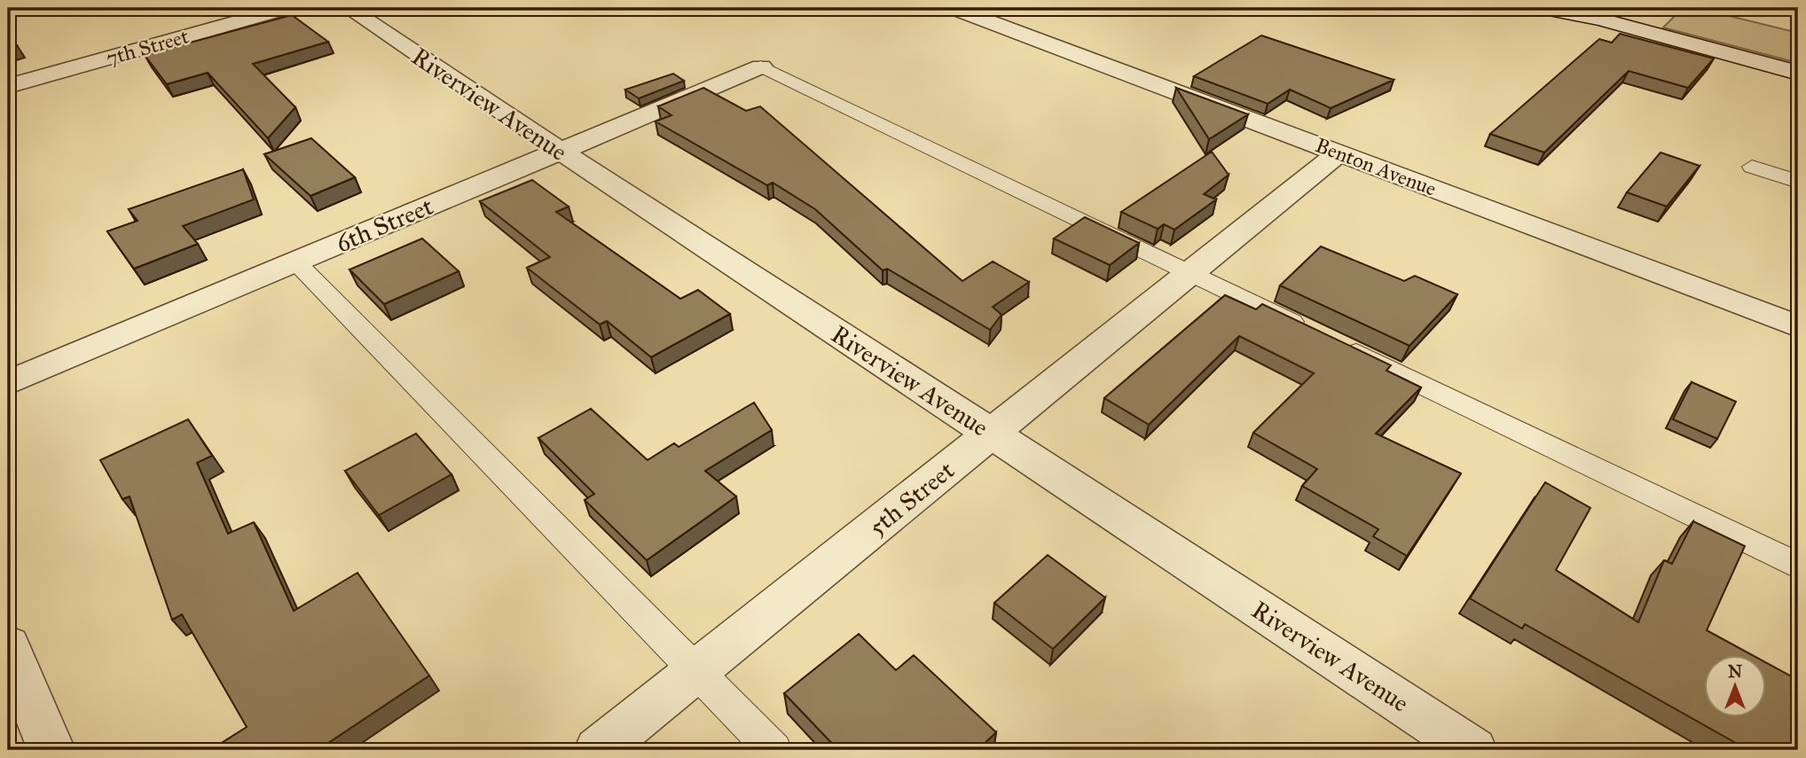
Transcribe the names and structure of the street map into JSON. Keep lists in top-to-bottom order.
{
  "streets": {
    "street": [
      "7th Street",
      "Riverview Avenue",
      "Benton Avenue",
      "6th Street",
      "5th Street"
    ]
  },
  "crossings": [
    ["Riverview Avenue", "6th Street"],
    ["Riverview Avenue", "5th Street"],
    ["Benton Avenue", "5th Street"]
  ],
  "north": "top"
}
